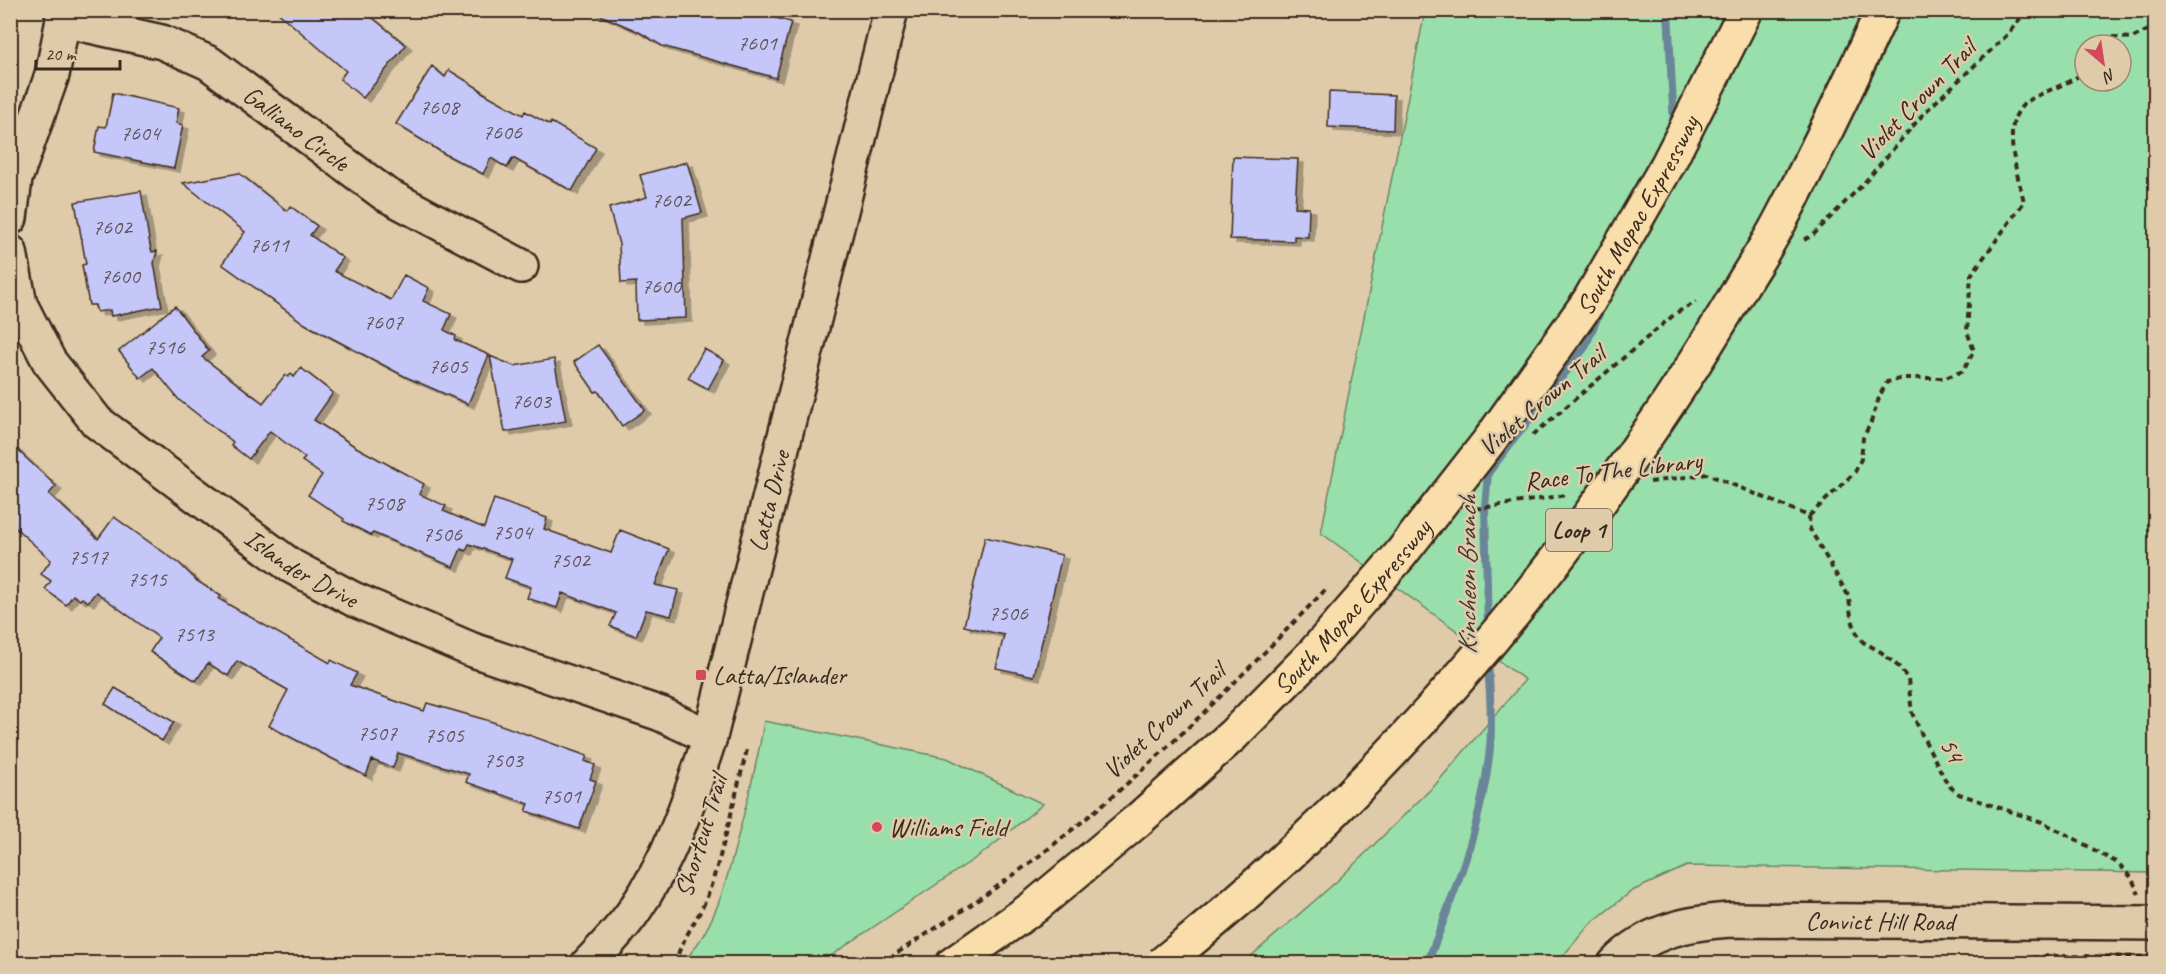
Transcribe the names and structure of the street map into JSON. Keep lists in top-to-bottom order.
{
  "streets": {
    "highway": ["South Mopac Expressway", "Loop 1"],
    "street": [
      "Galliano Circle",
      "Latta Drive",
      "Islander Drive",
      "Convict Hill Road"
    ],
    "path": [
      "Violet Crown Trail",
      "Race To The Library",
      "54",
      "Shortcut Trail"
    ]
  },
  "crossings": [
    ["Race To The Library", "54"],
    ["Latta Drive", "Islander Drive"],
    ["54", "Convict Hill Road"]
  ],
  "water": ["Kincheon Branch"],
  "places": {
    "transit": ["Latta/Islander"],
    "other": ["Williams Field"]
  },
  "house_numbers": [
    "7601",
    "7608",
    "7606",
    "7604",
    "7602",
    "7602",
    "7611",
    "7600",
    "7600",
    "7607",
    "7516",
    "7605",
    "7603",
    "7508",
    "7504",
    "7506",
    "7517",
    "7502",
    "7515",
    "7506",
    "7513",
    "7507",
    "7505",
    "7503",
    "7501"
  ],
  "scale_bar": "20 m",
  "north": "bottom right"
}
